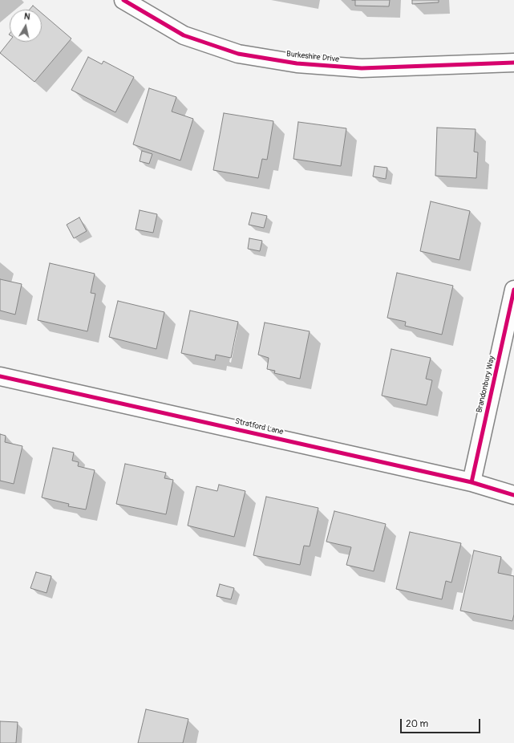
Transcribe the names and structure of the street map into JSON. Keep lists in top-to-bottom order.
{
  "streets": {
    "street": ["Burkeshire Drive", "Brandonbury Way", "Stratford Lane"]
  },
  "crossings": [
    ["Brandonbury Way", "Stratford Lane"]
  ],
  "scale_bar": "20 m",
  "north": "top"
}
